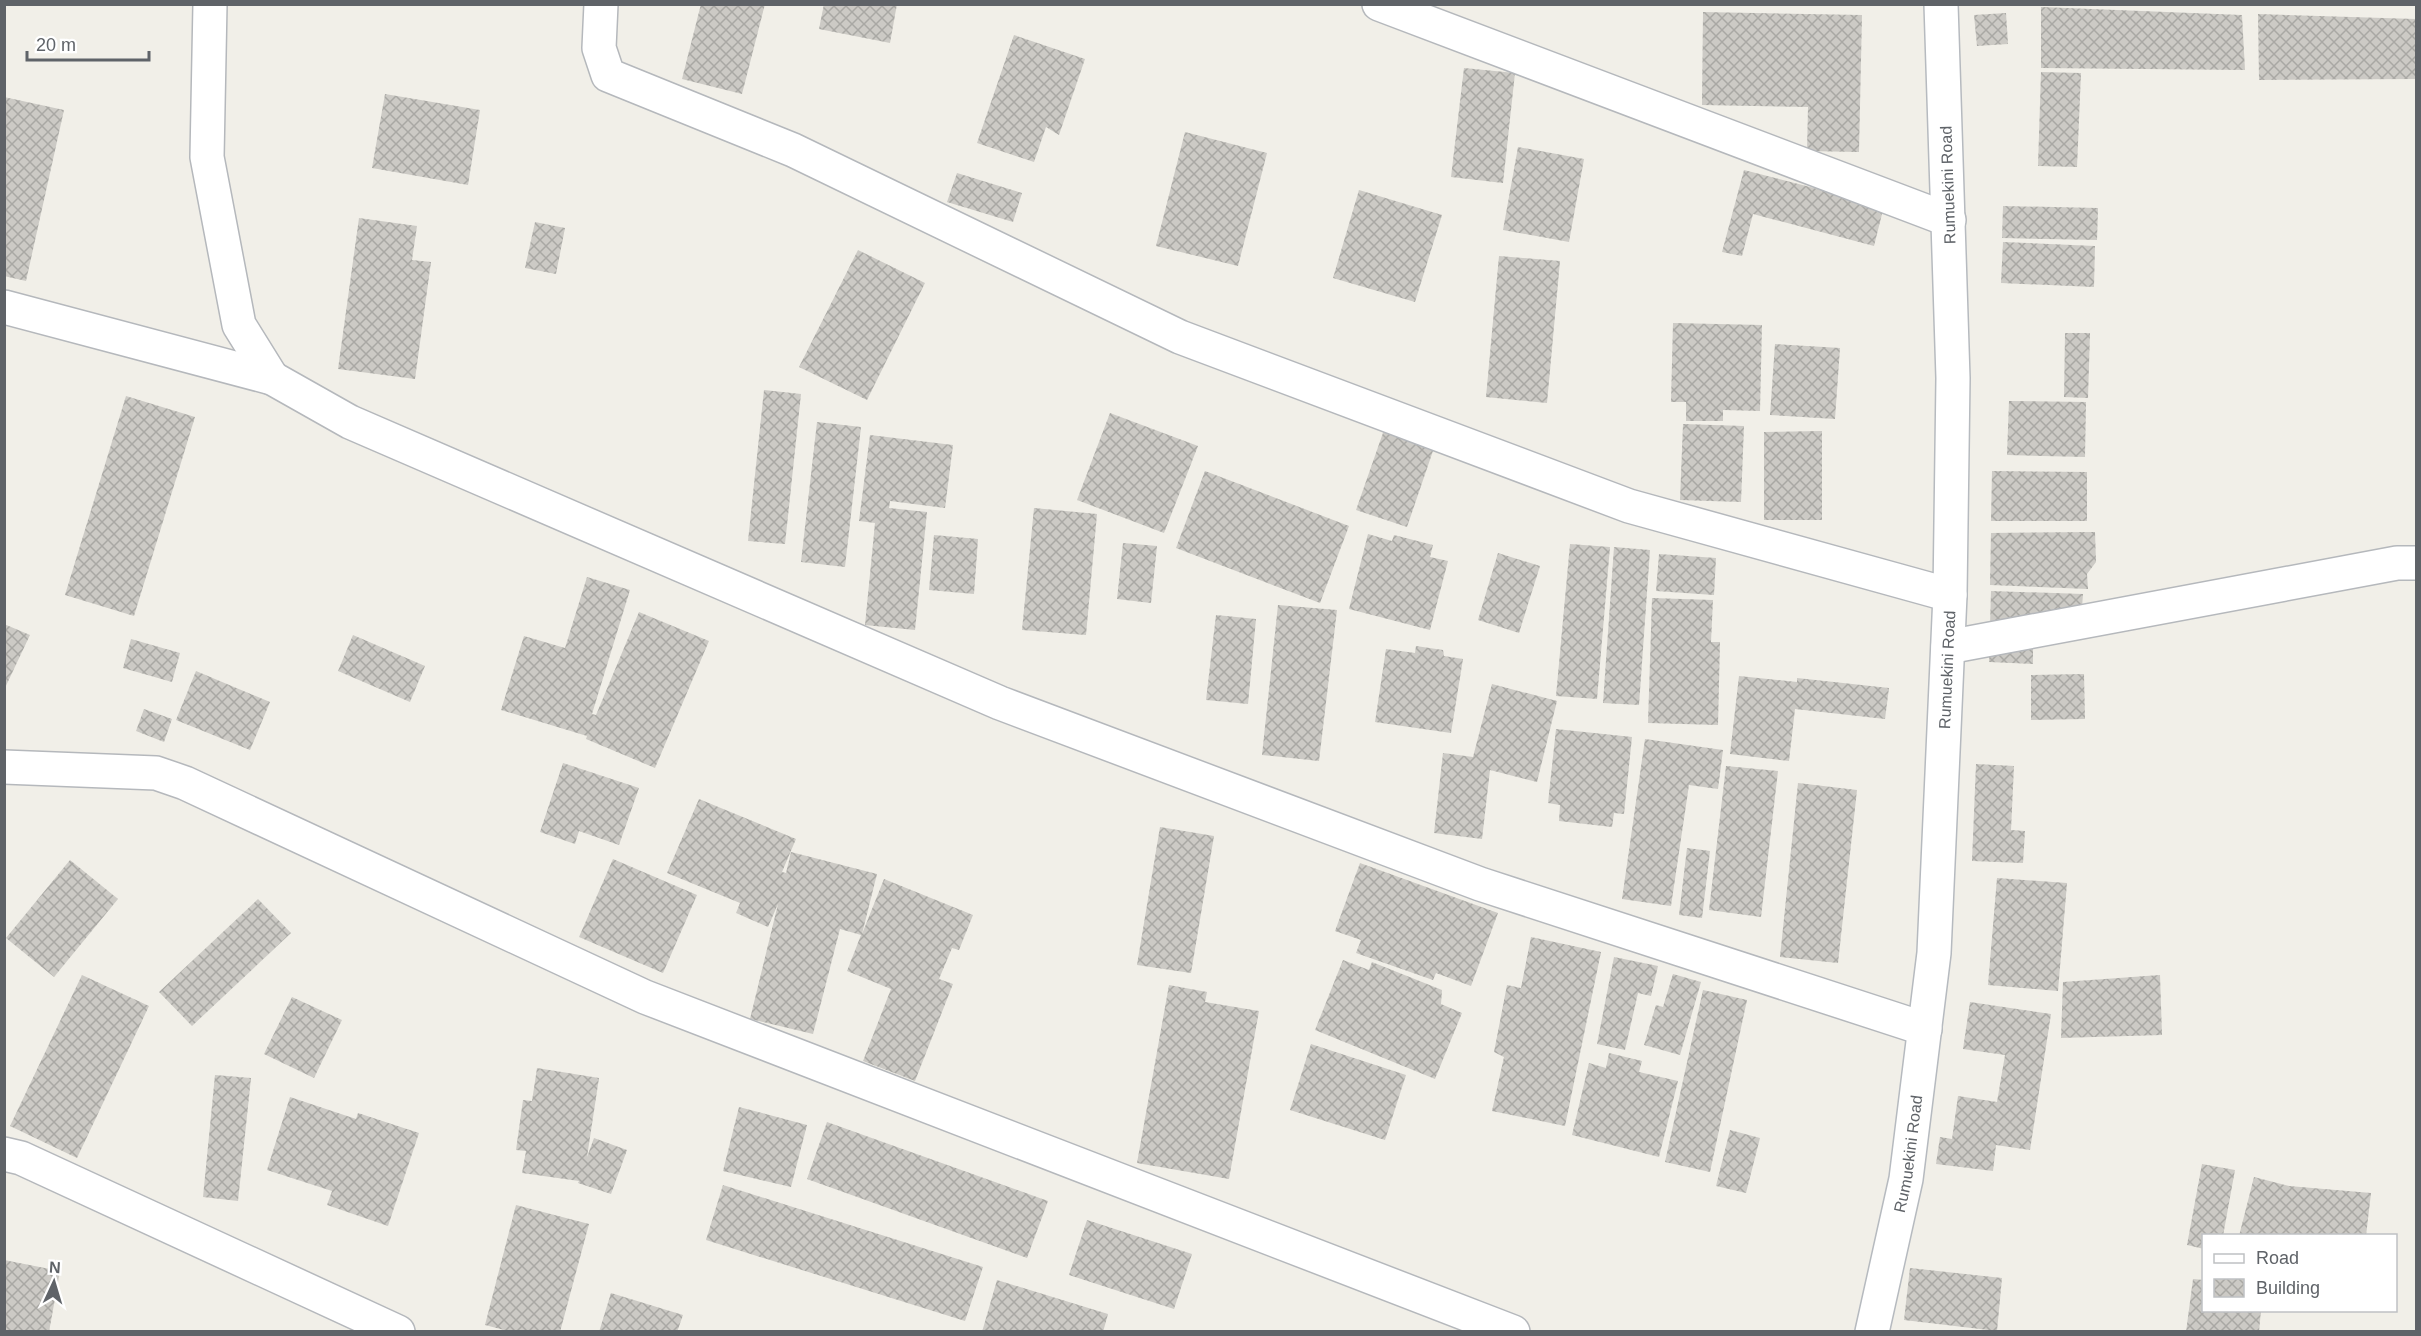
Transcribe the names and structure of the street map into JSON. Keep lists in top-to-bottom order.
{
  "streets": {
    "street": ["Rumuekini Road"]
  },
  "legend": ["Road", "Building"],
  "scale_bar": "20 m",
  "north": "top"
}
